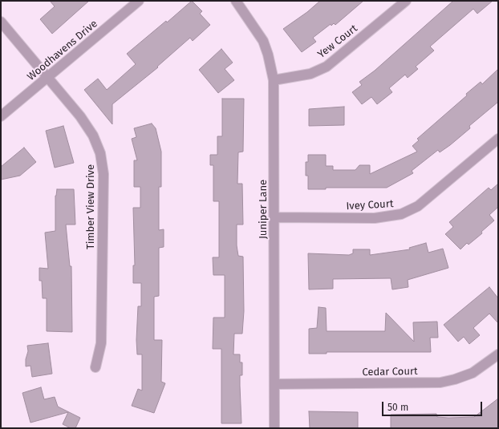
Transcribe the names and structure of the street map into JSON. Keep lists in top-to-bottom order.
{
  "streets": {
    "street": [
      "Yew Court",
      "Woodhavens Drive",
      "Ivey Court",
      "Timber View Drive",
      "Juniper Lane",
      "Cedar Court"
    ]
  },
  "crossings": [
    ["Yew Court", "Juniper Lane"],
    ["Woodhavens Drive", "Timber View Drive"],
    ["Ivey Court", "Juniper Lane"],
    ["Juniper Lane", "Cedar Court"]
  ],
  "scale_bar": "50 m"
}
